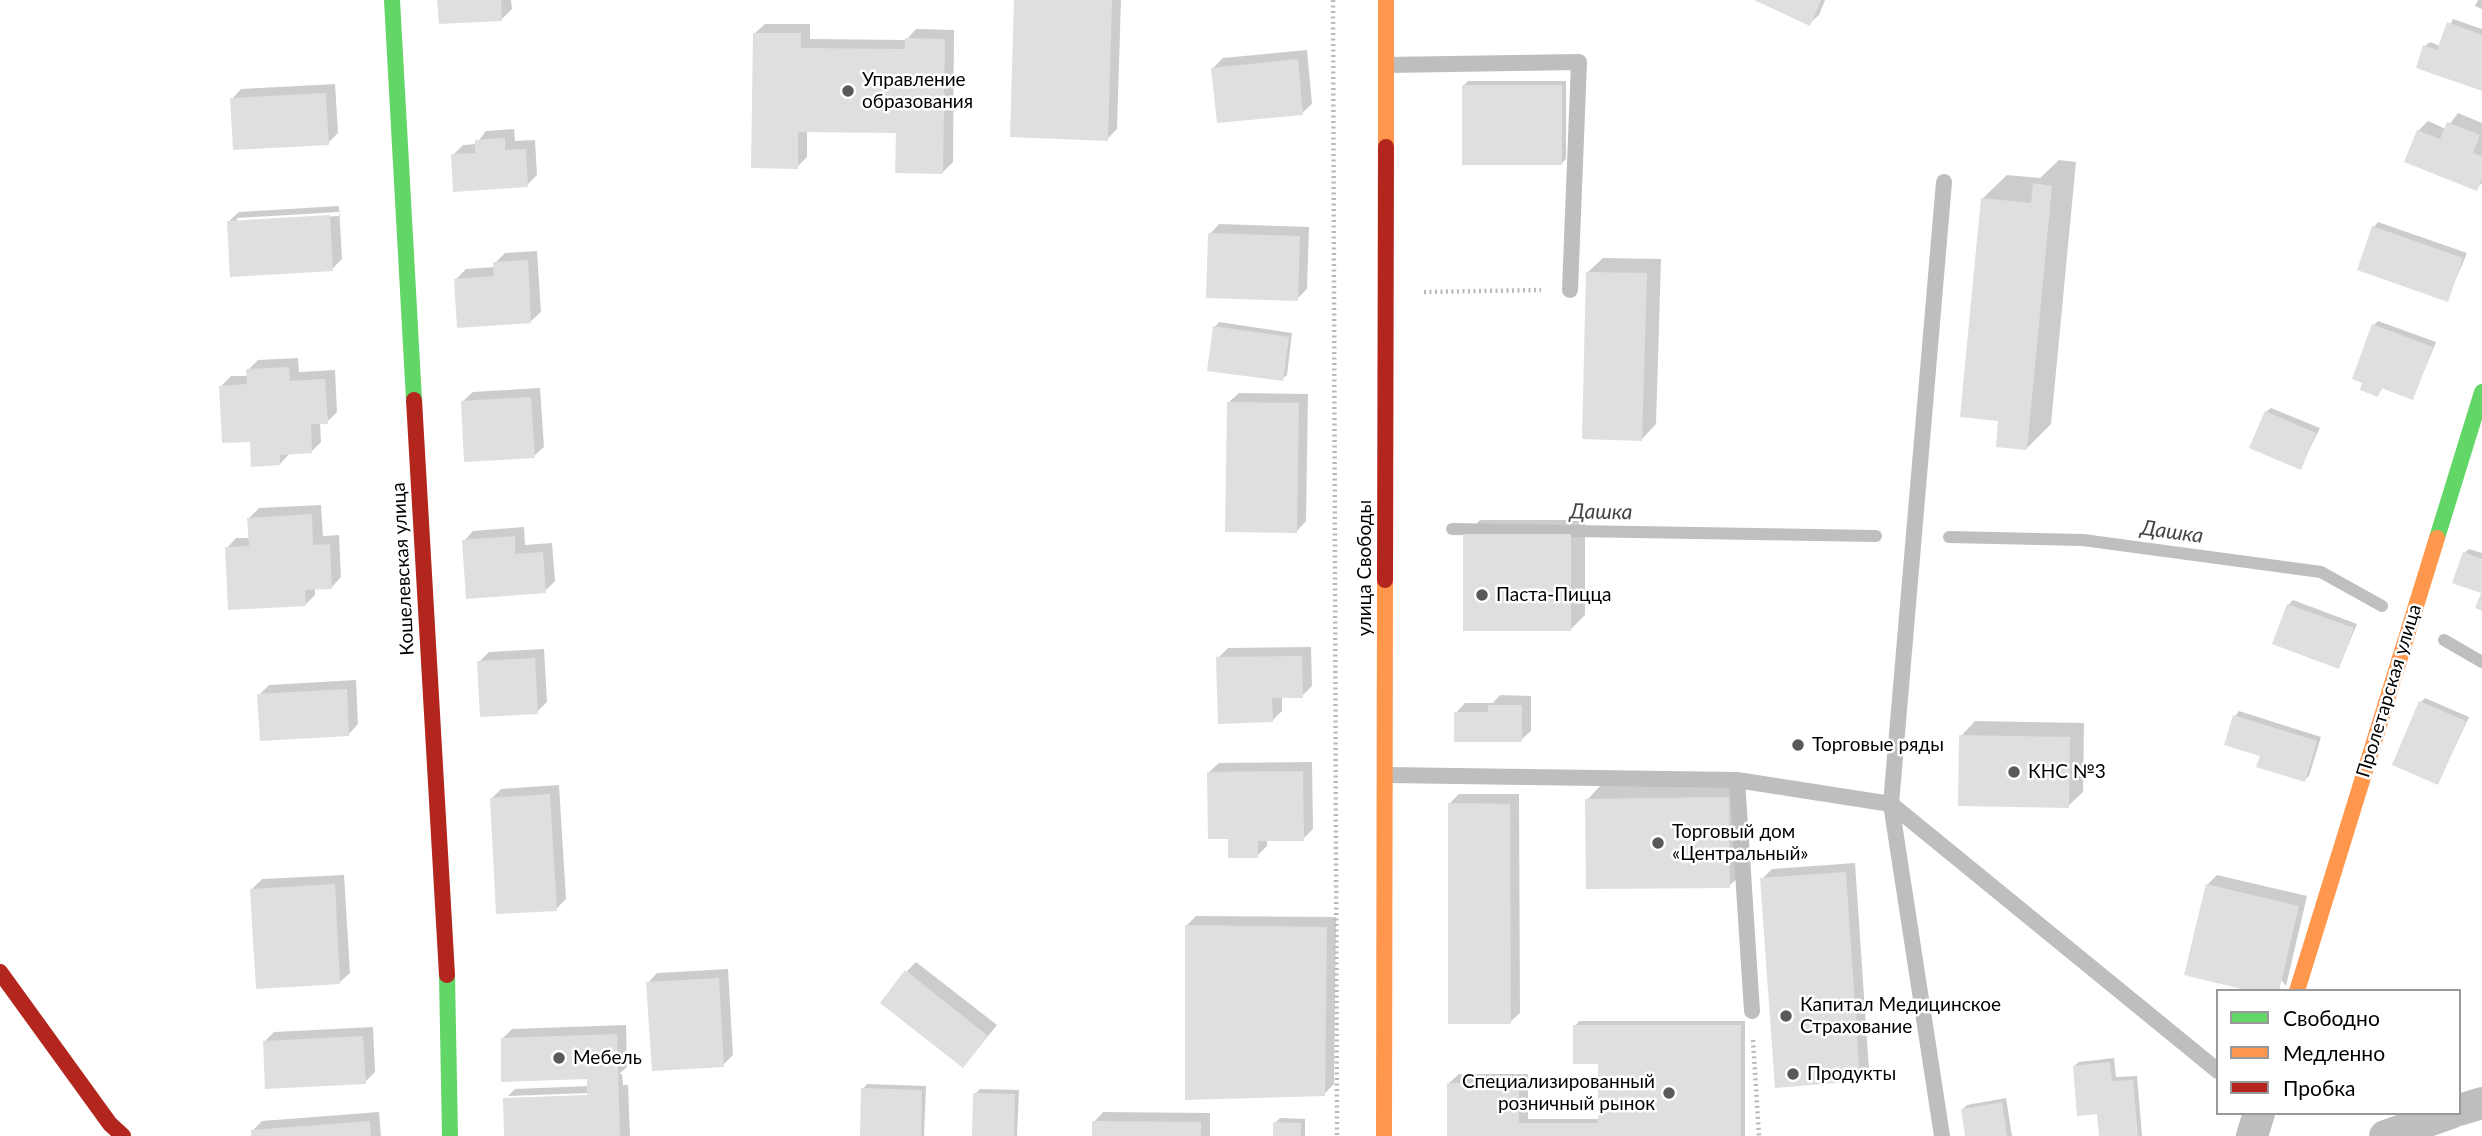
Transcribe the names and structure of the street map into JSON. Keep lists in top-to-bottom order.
{
  "streets": {
    "street": ["улица Свободы", "Кошелевская улица", "Пролетарская улица"]
  },
  "water": ["Дашка"],
  "places": [
    "Управление образования",
    "Паста-Пицца",
    "Торговые ряды",
    "КНС №3",
    "Торговый дом «Центральный»",
    "Капитал Медицинское Страхование",
    "Мебель",
    "Продукты",
    "Специализированный розничный рынок"
  ],
  "legend": ["Свободно", "Медленно", "Пробка"]
}
